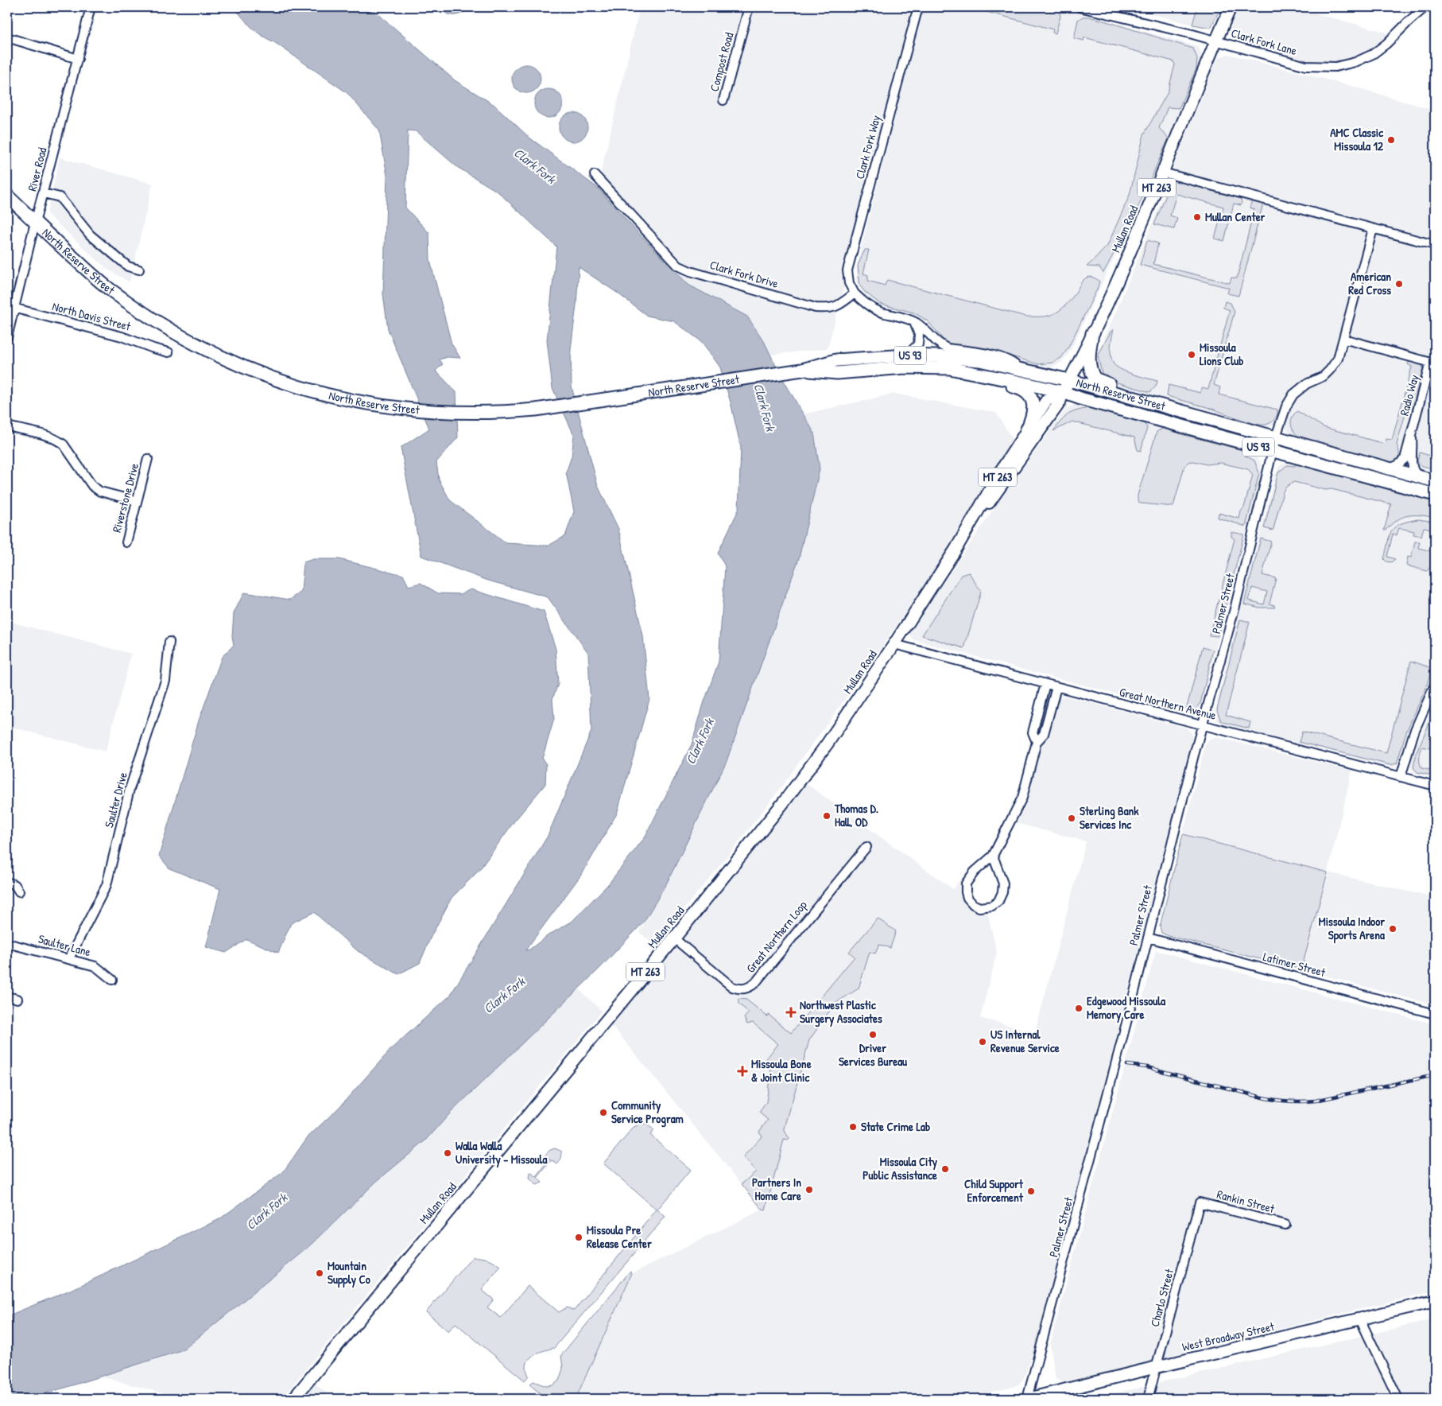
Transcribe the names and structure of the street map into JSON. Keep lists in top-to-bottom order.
{
  "streets": {
    "highway": ["North Reserve Street", "US 93"],
    "main road": ["MT 263", "Mullan Road", "West Broadway Street"],
    "street": [
      "Clark Fork Lane",
      "Compost Road",
      "Clark Fork Way",
      "River Road",
      "Clark Fork Drive",
      "North Davis Street",
      "Radio Way",
      "Riverstone Drive",
      "Palmer Street",
      "Great Northern Avenue",
      "Saulter Drive",
      "Great Northern Loop",
      "Saulter Lane",
      "Latimer Street",
      "Rankin Street",
      "Charlo Street"
    ]
  },
  "crossings": [
    ["Clark Fork Lane", "Mullan Road"],
    ["Clark Fork Way", "Clark Fork Drive"],
    ["River Road", "North Reserve Street"],
    ["River Road", "North Davis Street"],
    ["Mullan Road", "North Reserve Street"],
    ["Mullan Road", "Great Northern Avenue"],
    ["Mullan Road", "Great Northern Loop"],
    ["North Reserve Street", "US 93"],
    ["North Reserve Street", "Radio Way"],
    ["North Reserve Street", "Palmer Street"],
    ["Palmer Street", "Great Northern Avenue"],
    ["Palmer Street", "Latimer Street"],
    ["Palmer Street", "West Broadway Street"],
    ["Saulter Drive", "Saulter Lane"],
    ["Rankin Street", "Charlo Street"],
    ["Charlo Street", "West Broadway Street"]
  ],
  "water": ["Clark Fork"],
  "places": {
    "other": [
      "AMC Classic Missoula 12",
      "Mullan Center",
      "American Red Cross",
      "Missoula Lions Club",
      "Thomas D. Hall, OD",
      "Sterling Bank Services Inc",
      "Missoula Indoor Sports Arena",
      "Edgewood Missoula Memory Care",
      "Driver Services Bureau",
      "US Internal Revenue Service",
      "Community Service Program",
      "State Crime Lab",
      "Walla Walla University - Missoula",
      "Missoula City Public Assistance",
      "Partners In Home Care",
      "Child Support Enforcement",
      "Missoula Pre Release Center",
      "Mountain Supply Co"
    ],
    "health": ["Northwest Plastic Surgery Associates", "Missoula Bone & Joint Clinic"]
  }
}
